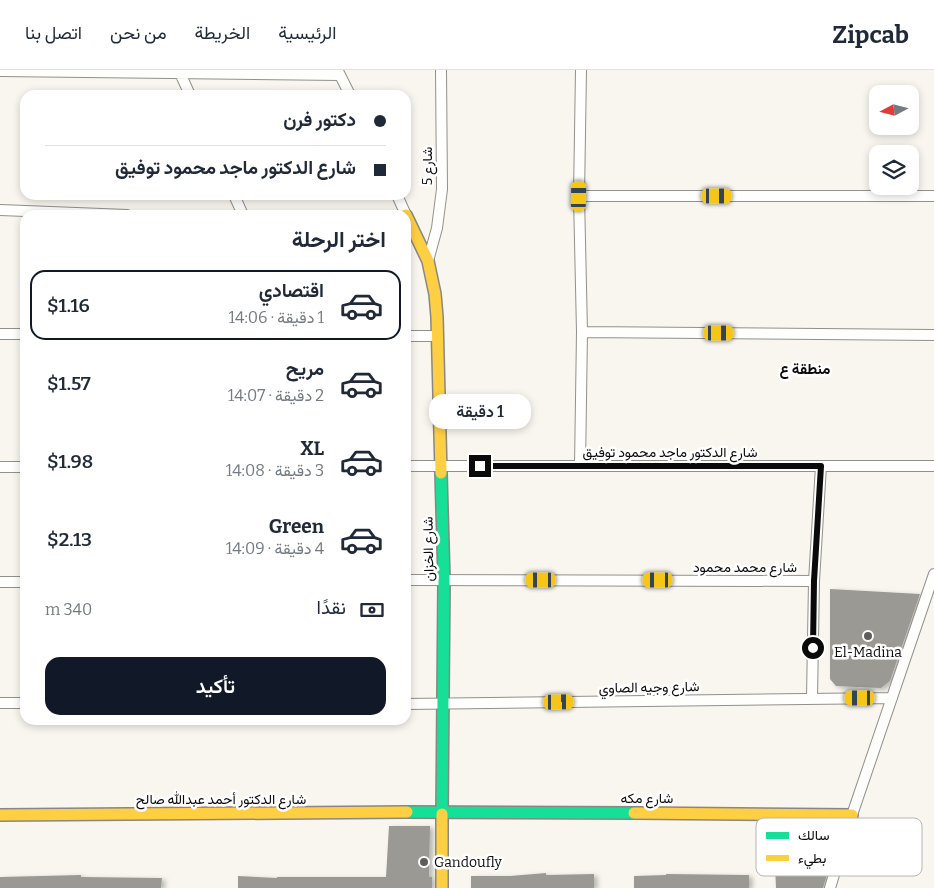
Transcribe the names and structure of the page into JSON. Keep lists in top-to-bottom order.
{
  "streets": {
    "street": [
      "شارع 5",
      "شارع الدكتور ماجد محمود توفيق",
      "شارع الخزان",
      "شارع محمد محمود",
      "شارع وجيه الصاوي",
      "شارع مكه",
      "شارع الدكتور أحمد عبدالله صالح"
    ]
  },
  "crossings": [
    ["شارع 5", "شارع الخزان"],
    ["شارع الدكتور ماجد محمود توفيق", "شارع الخزان"],
    ["شارع الخزان", "شارع محمد محمود"],
    ["شارع الخزان", "شارع وجيه الصاوي"],
    ["شارع الخزان", "شارع مكه"],
    ["شارع الخزان", "شارع الدكتور أحمد عبدالله صالح"],
    ["شارع مكه", "شارع الدكتور أحمد عبدالله صالح"]
  ],
  "districts": ["منطقة ع"],
  "places": ["El-Madina", "Gandoufly"],
  "legend": ["سالك", "بطيء"],
  "north": "left",
  "page": {
    "header": "Zipcab",
    "nav": [
      "الرئيسية",
      "الخريطة",
      "من نحن",
      "اتصل بنا"
    ],
    "banner": ["دكتور فرن", "شارع الدكتور ماجد محمود توفيق"],
    "heading": "اختر الرحلة",
    "list": [
      {
        "name": "اقتصادي",
        "note": "1 دقيقة · 14:06",
        "value": "$1.16"
      },
      {
        "name": "مريح",
        "note": "2 دقيقة · 14:07",
        "value": "$1.57"
      },
      {
        "name": "XL",
        "note": "3 دقيقة · 14:08",
        "value": "$1.98"
      },
      {
        "name": "Green",
        "note": "4 دقيقة · 14:09",
        "value": "$2.13"
      }
    ],
    "bubble": "1 دقيقة",
    "pay": ["نقدًا", "340 m"],
    "buttons": "تأكيد"
  }
}
